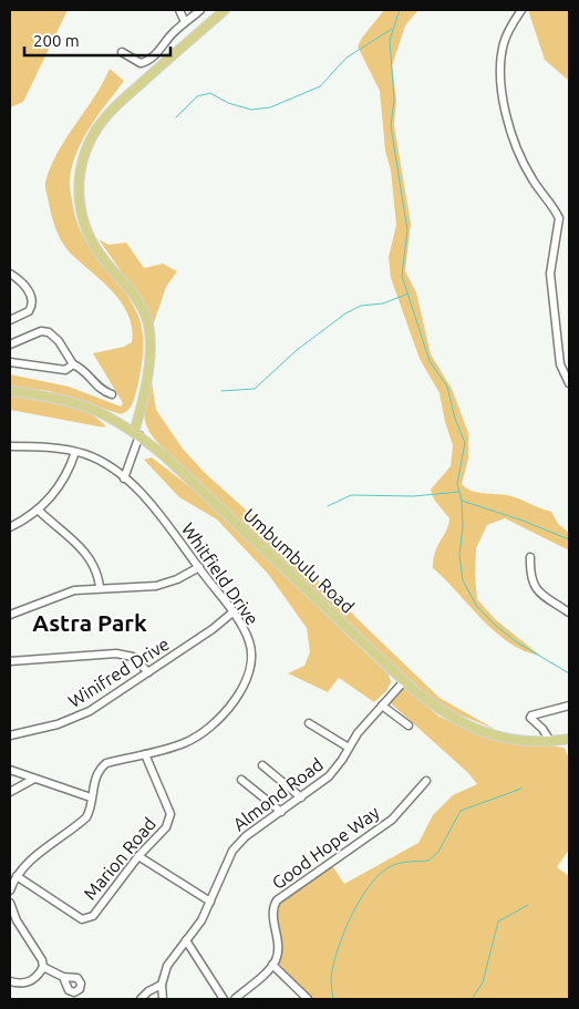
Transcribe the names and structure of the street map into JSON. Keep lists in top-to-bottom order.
{
  "streets": {
    "main road": ["Umbumbulu Road"],
    "street": [
      "Whitfield Drive",
      "Winifred Drive",
      "Almond Road",
      "Good Hope Way",
      "Marion Road"
    ]
  },
  "crossings": [
    ["Umbumbulu Road", "Almond Road"],
    ["Whitfield Drive", "Winifred Drive"],
    ["Whitfield Drive", "Marion Road"]
  ],
  "districts": ["Astra Park"],
  "scale_bar": "200 m"
}
